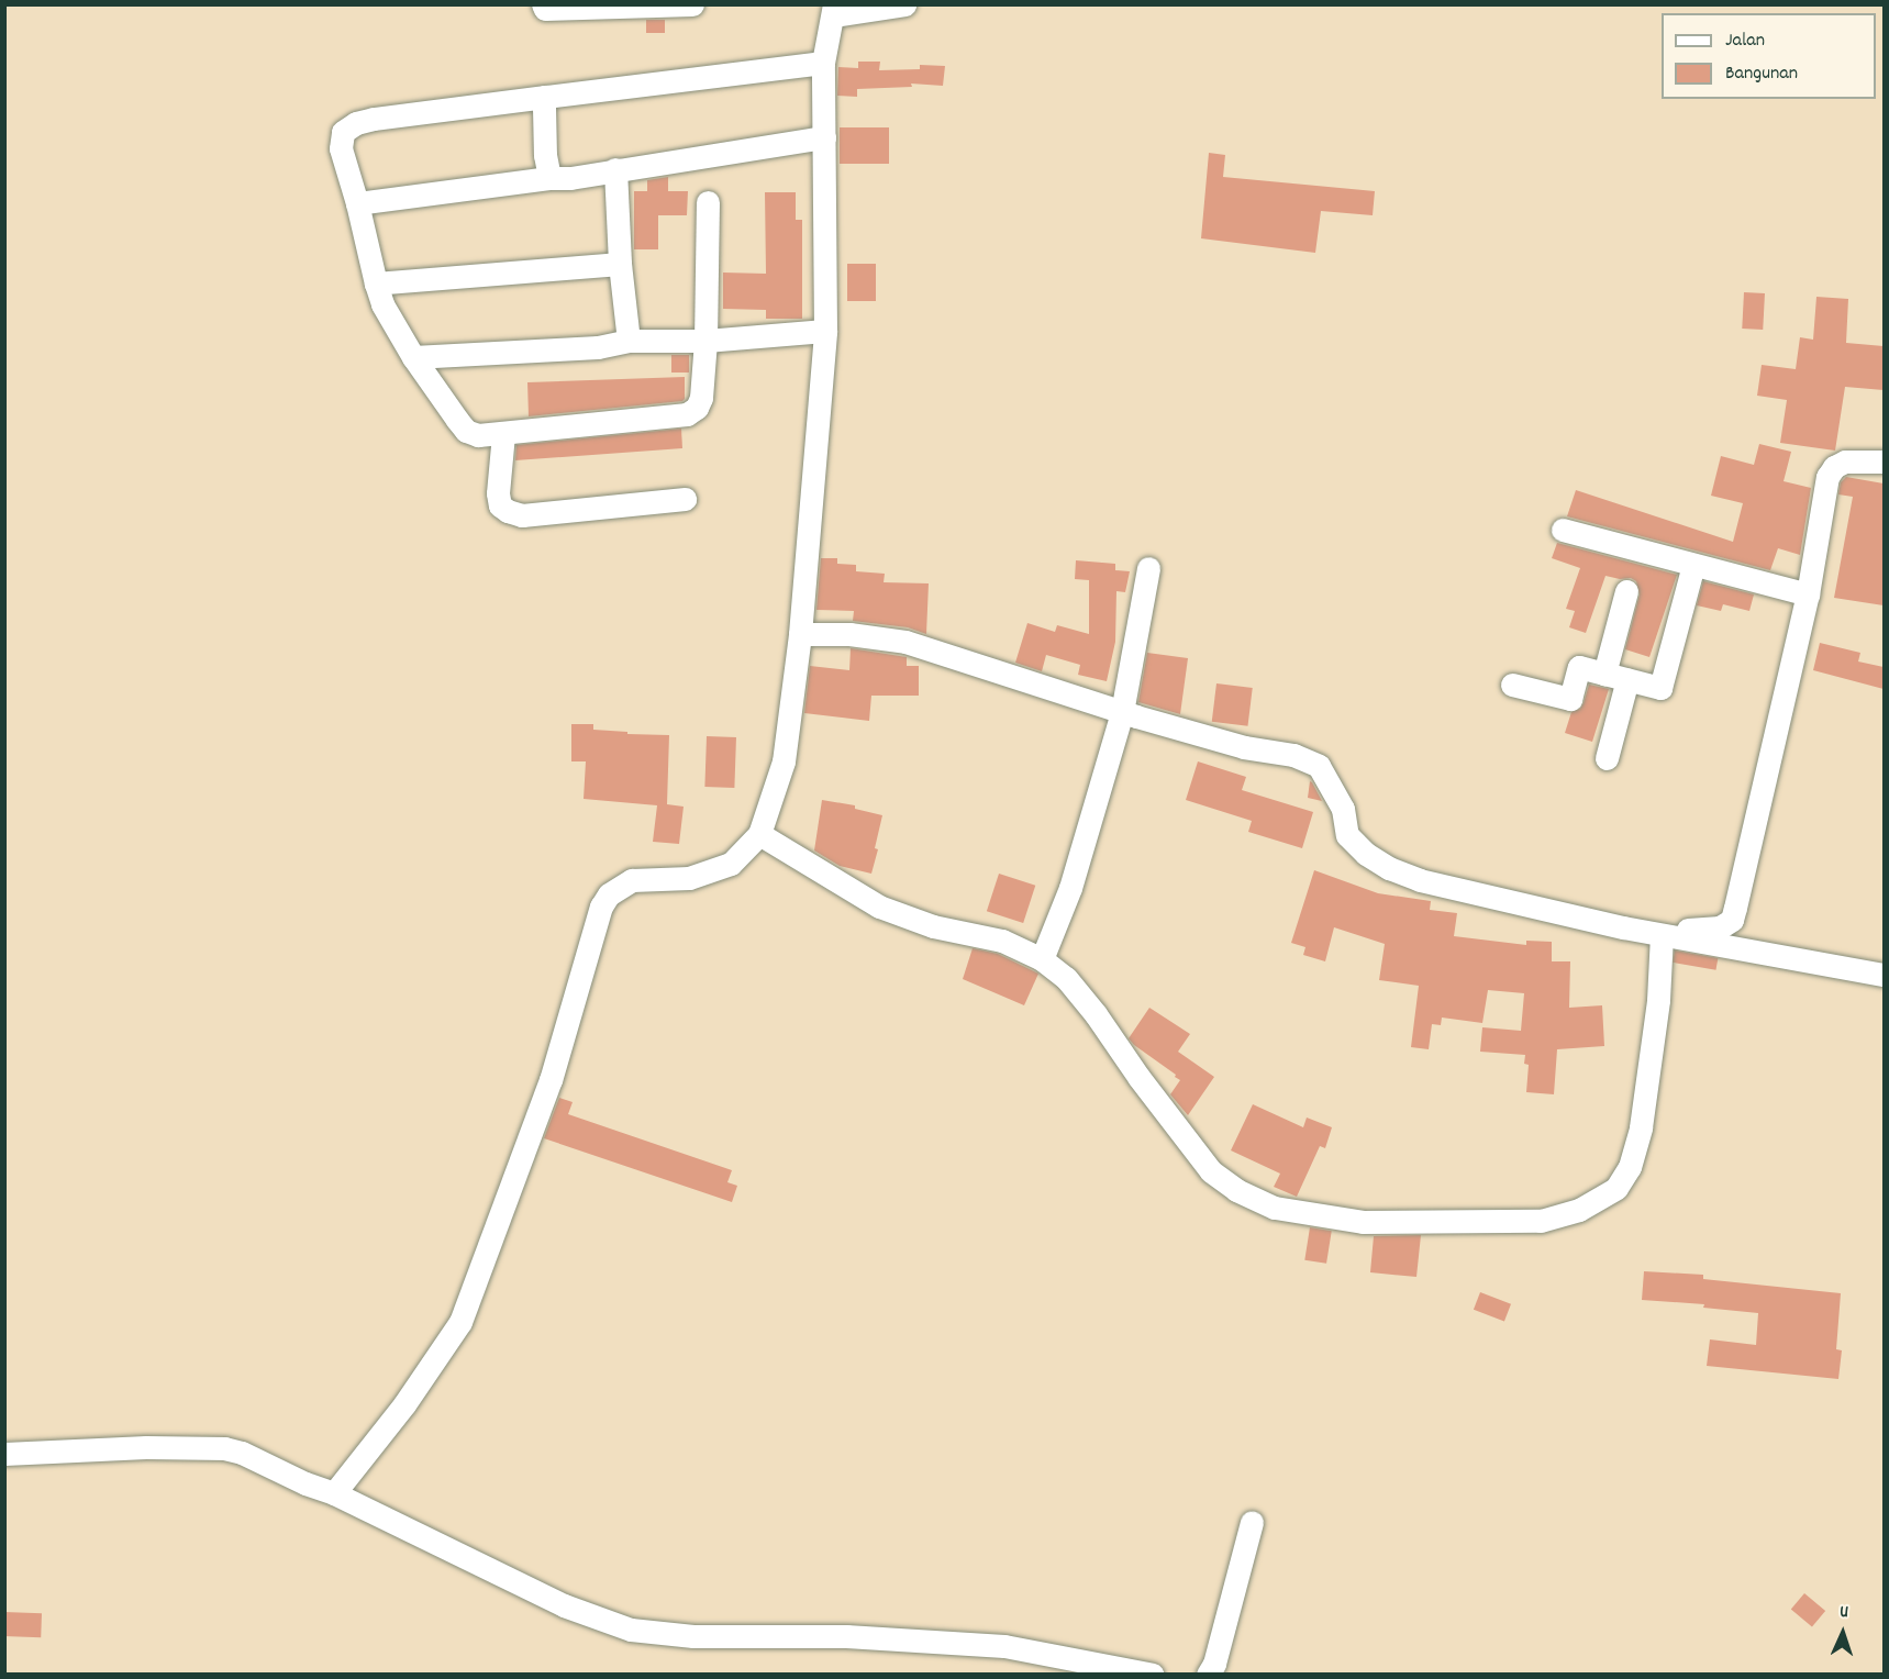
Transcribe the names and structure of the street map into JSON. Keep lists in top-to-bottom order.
{
  "legend": ["Jalan", "Bangunan"],
  "north": "top"
}
